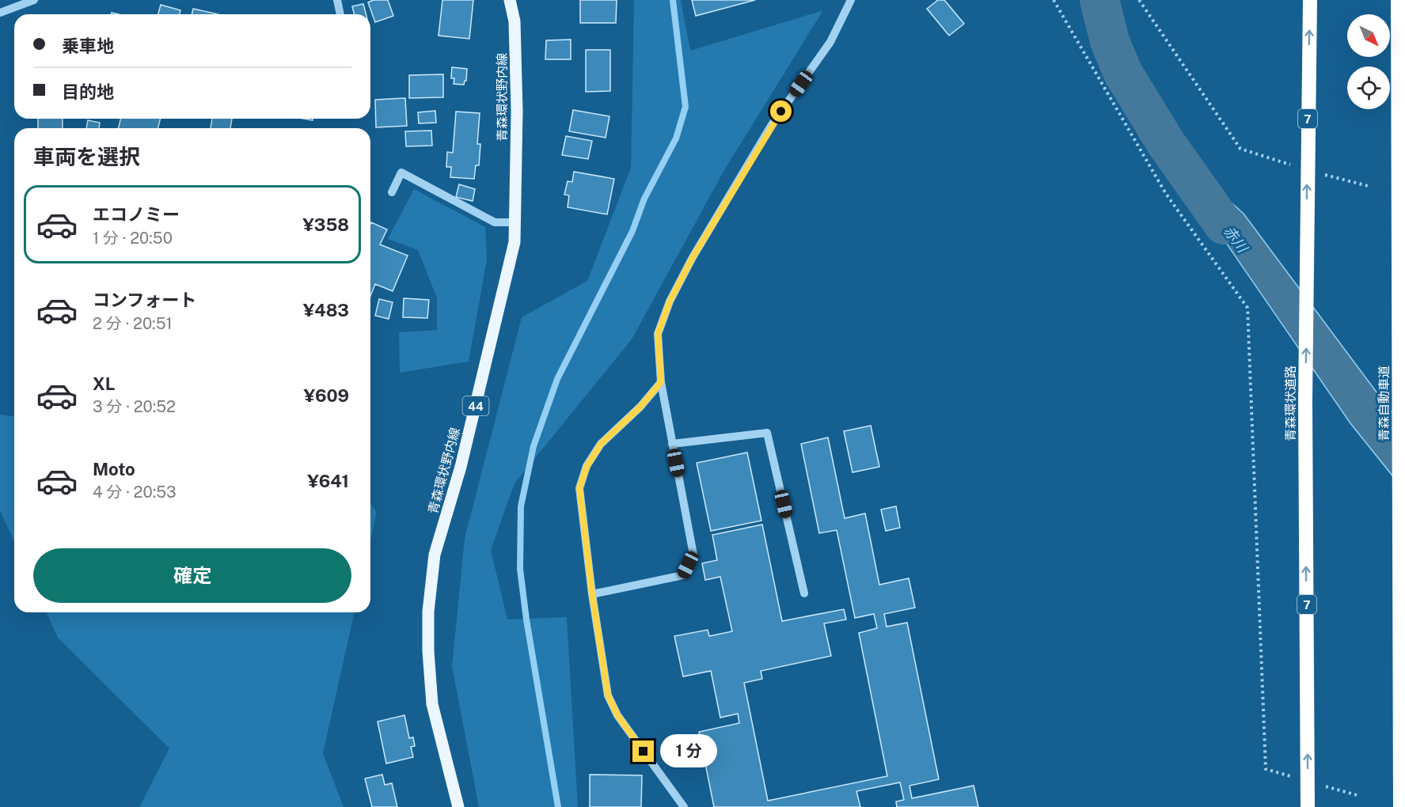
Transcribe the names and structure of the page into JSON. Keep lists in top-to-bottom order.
{
  "streets": {
    "highway": ["7", "青森環状道路", "青森自動車道"],
    "main road": ["青森環状野内線", "44"]
  },
  "one_way": ["青森環状道路"],
  "water": ["赤川"],
  "north": "bottom right",
  "page": {
    "banner": ["乗車地", "目的地"],
    "heading": "車両を選択",
    "list": [
      {
        "name": "エコノミー",
        "note": "1 分 · 20:50",
        "value": "¥358"
      },
      {
        "name": "コンフォート",
        "note": "2 分 · 20:51",
        "value": "¥483"
      },
      {
        "name": "XL",
        "note": "3 分 · 20:52",
        "value": "¥609"
      },
      {
        "name": "Moto",
        "note": "4 分 · 20:53",
        "value": "¥641"
      }
    ],
    "buttons": "確定",
    "bubble": "1 分"
  }
}
